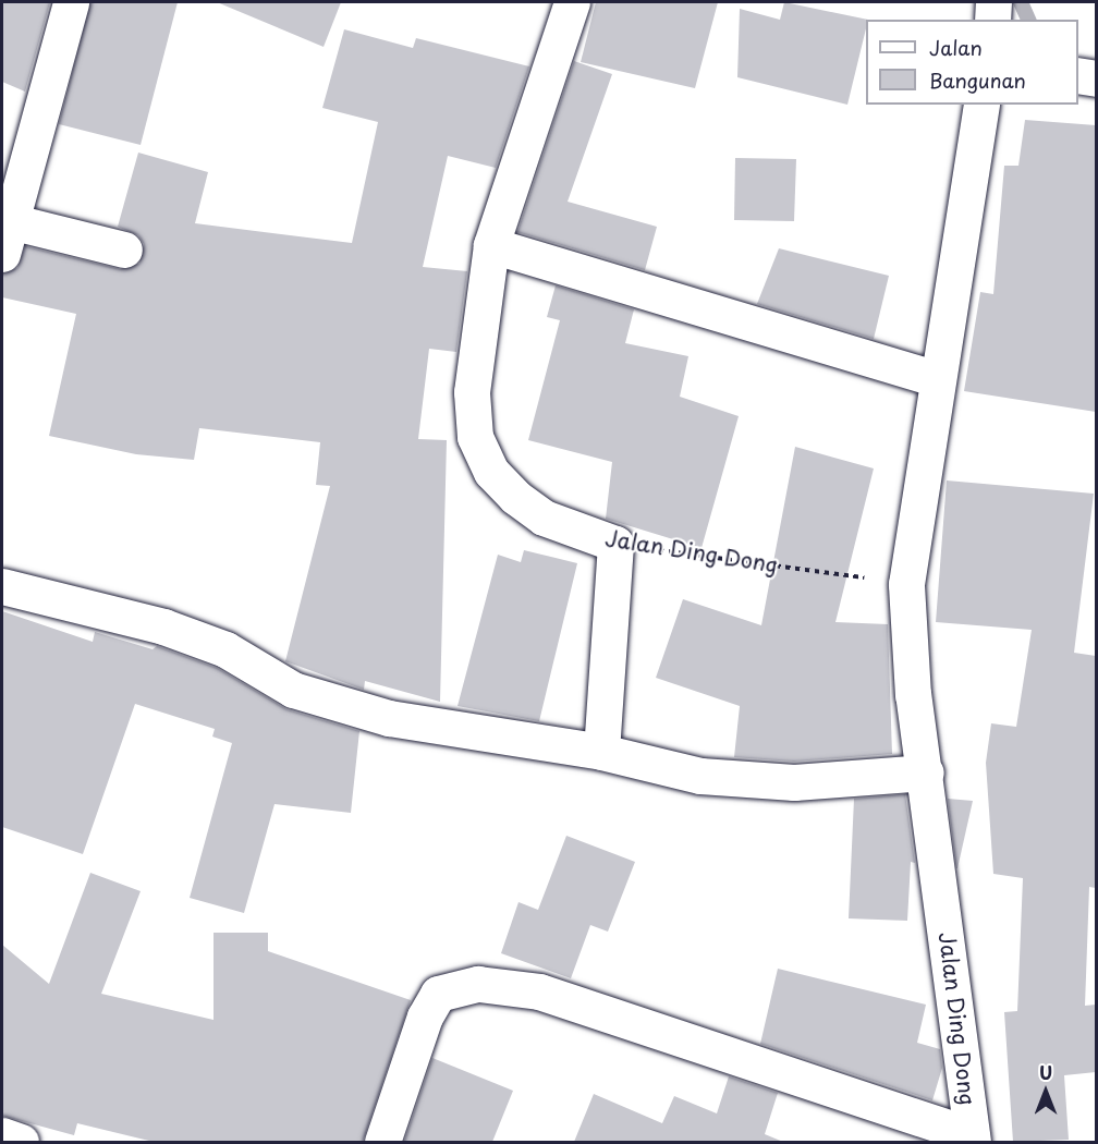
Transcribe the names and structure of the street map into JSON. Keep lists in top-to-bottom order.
{
  "streets": {
    "street": ["Jalan Ding Dong"]
  },
  "legend": ["Jalan", "Bangunan"],
  "north": "top"
}
